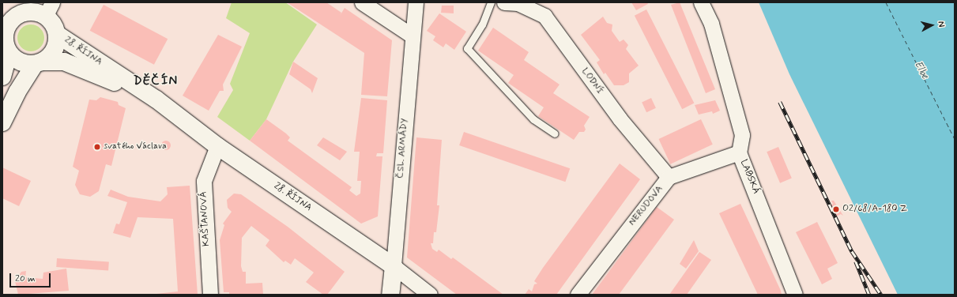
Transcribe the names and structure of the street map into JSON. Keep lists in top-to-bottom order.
{
  "streets": {
    "main road": ["28. ŘÍJNA", "ČSL. ARMÁDY"],
    "street": [
      "LODNÍ",
      "LABSKÁ",
      "NERUDOVA",
      "KAŠTANOVÁ"
    ]
  },
  "crossings": [
    ["28. ŘÍJNA", "ČSL. ARMÁDY"],
    ["28. ŘÍJNA", "KAŠTANOVÁ"],
    ["LODNÍ", "NERUDOVA"],
    ["LABSKÁ", "NERUDOVA"]
  ],
  "districts": ["DĚČÍN"],
  "water": ["Elbe"],
  "places": ["svatého Václava", "O2/68/A-180 Z"],
  "scale_bar": "20 m",
  "north": "right"
}
